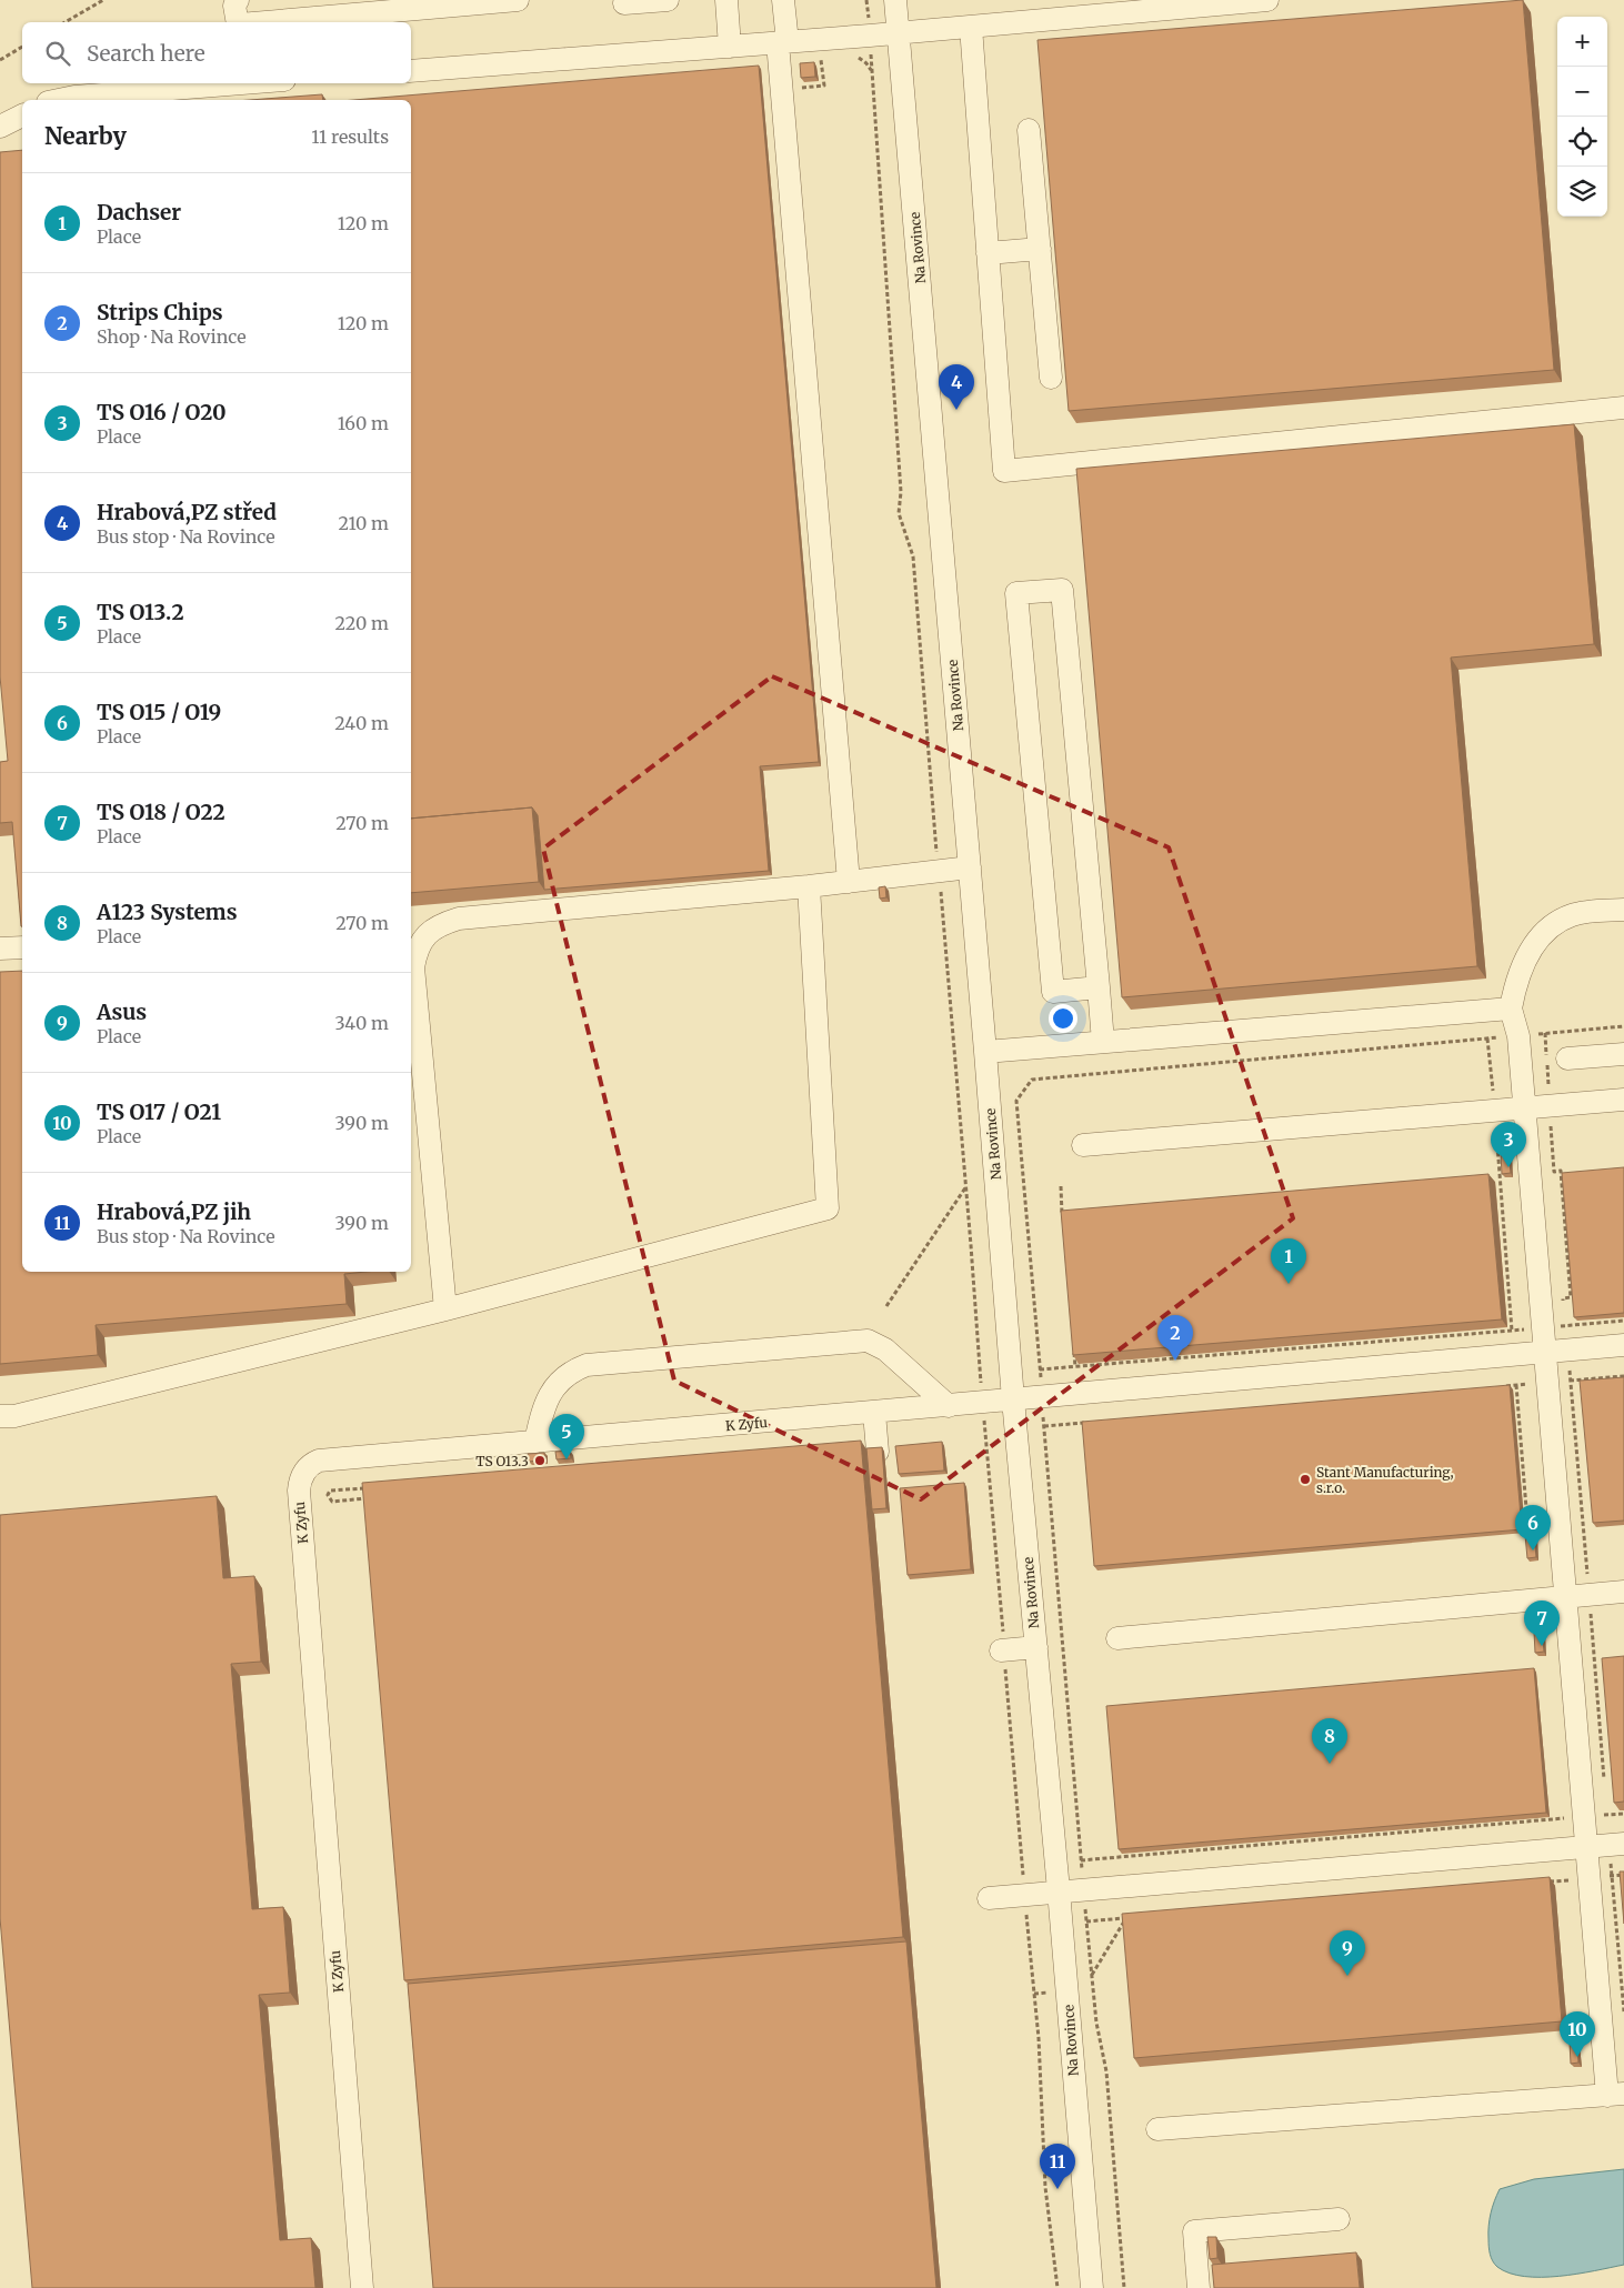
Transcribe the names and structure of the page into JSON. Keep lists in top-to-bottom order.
{
  "streets": {
    "street": ["Na Rovince", "K Zyfu"]
  },
  "crossings": [
    ["Na Rovince", "K Zyfu"]
  ],
  "places": ["TS O13.3", "Stant Manufacturing, s.r.o."],
  "page": {
    "map_buttons": ["+", "−"],
    "search": "Search here",
    "heading": ["Nearby", "11 results"],
    "list": [
      {
        "mark": "1",
        "name": "Dachser",
        "note": "Place",
        "value": "120 m"
      },
      {
        "mark": "2",
        "name": "Strips Chips",
        "note": "Shop · Na Rovince",
        "value": "120 m"
      },
      {
        "mark": "3",
        "name": "TS O16 / O20",
        "note": "Place",
        "value": "160 m"
      },
      {
        "mark": "4",
        "name": "Hrabová,PZ střed",
        "note": "Bus stop · Na Rovince",
        "value": "210 m"
      },
      {
        "mark": "5",
        "name": "TS O13.2",
        "note": "Place",
        "value": "220 m"
      },
      {
        "mark": "6",
        "name": "TS O15 / O19",
        "note": "Place",
        "value": "240 m"
      },
      {
        "mark": "7",
        "name": "TS O18 / O22",
        "note": "Place",
        "value": "270 m"
      },
      {
        "mark": "8",
        "name": "A123 Systems",
        "note": "Place",
        "value": "270 m"
      },
      {
        "mark": "9",
        "name": "Asus",
        "note": "Place",
        "value": "340 m"
      },
      {
        "mark": "10",
        "name": "TS O17 / O21",
        "note": "Place",
        "value": "390 m"
      },
      {
        "mark": "11",
        "name": "Hrabová,PZ jih",
        "note": "Bus stop · Na Rovince",
        "value": "390 m"
      }
    ],
    "pins": [
      "4",
      "3",
      "1",
      "2",
      "5",
      "6",
      "7",
      "8",
      "9",
      "10",
      "11"
    ]
  }
}
